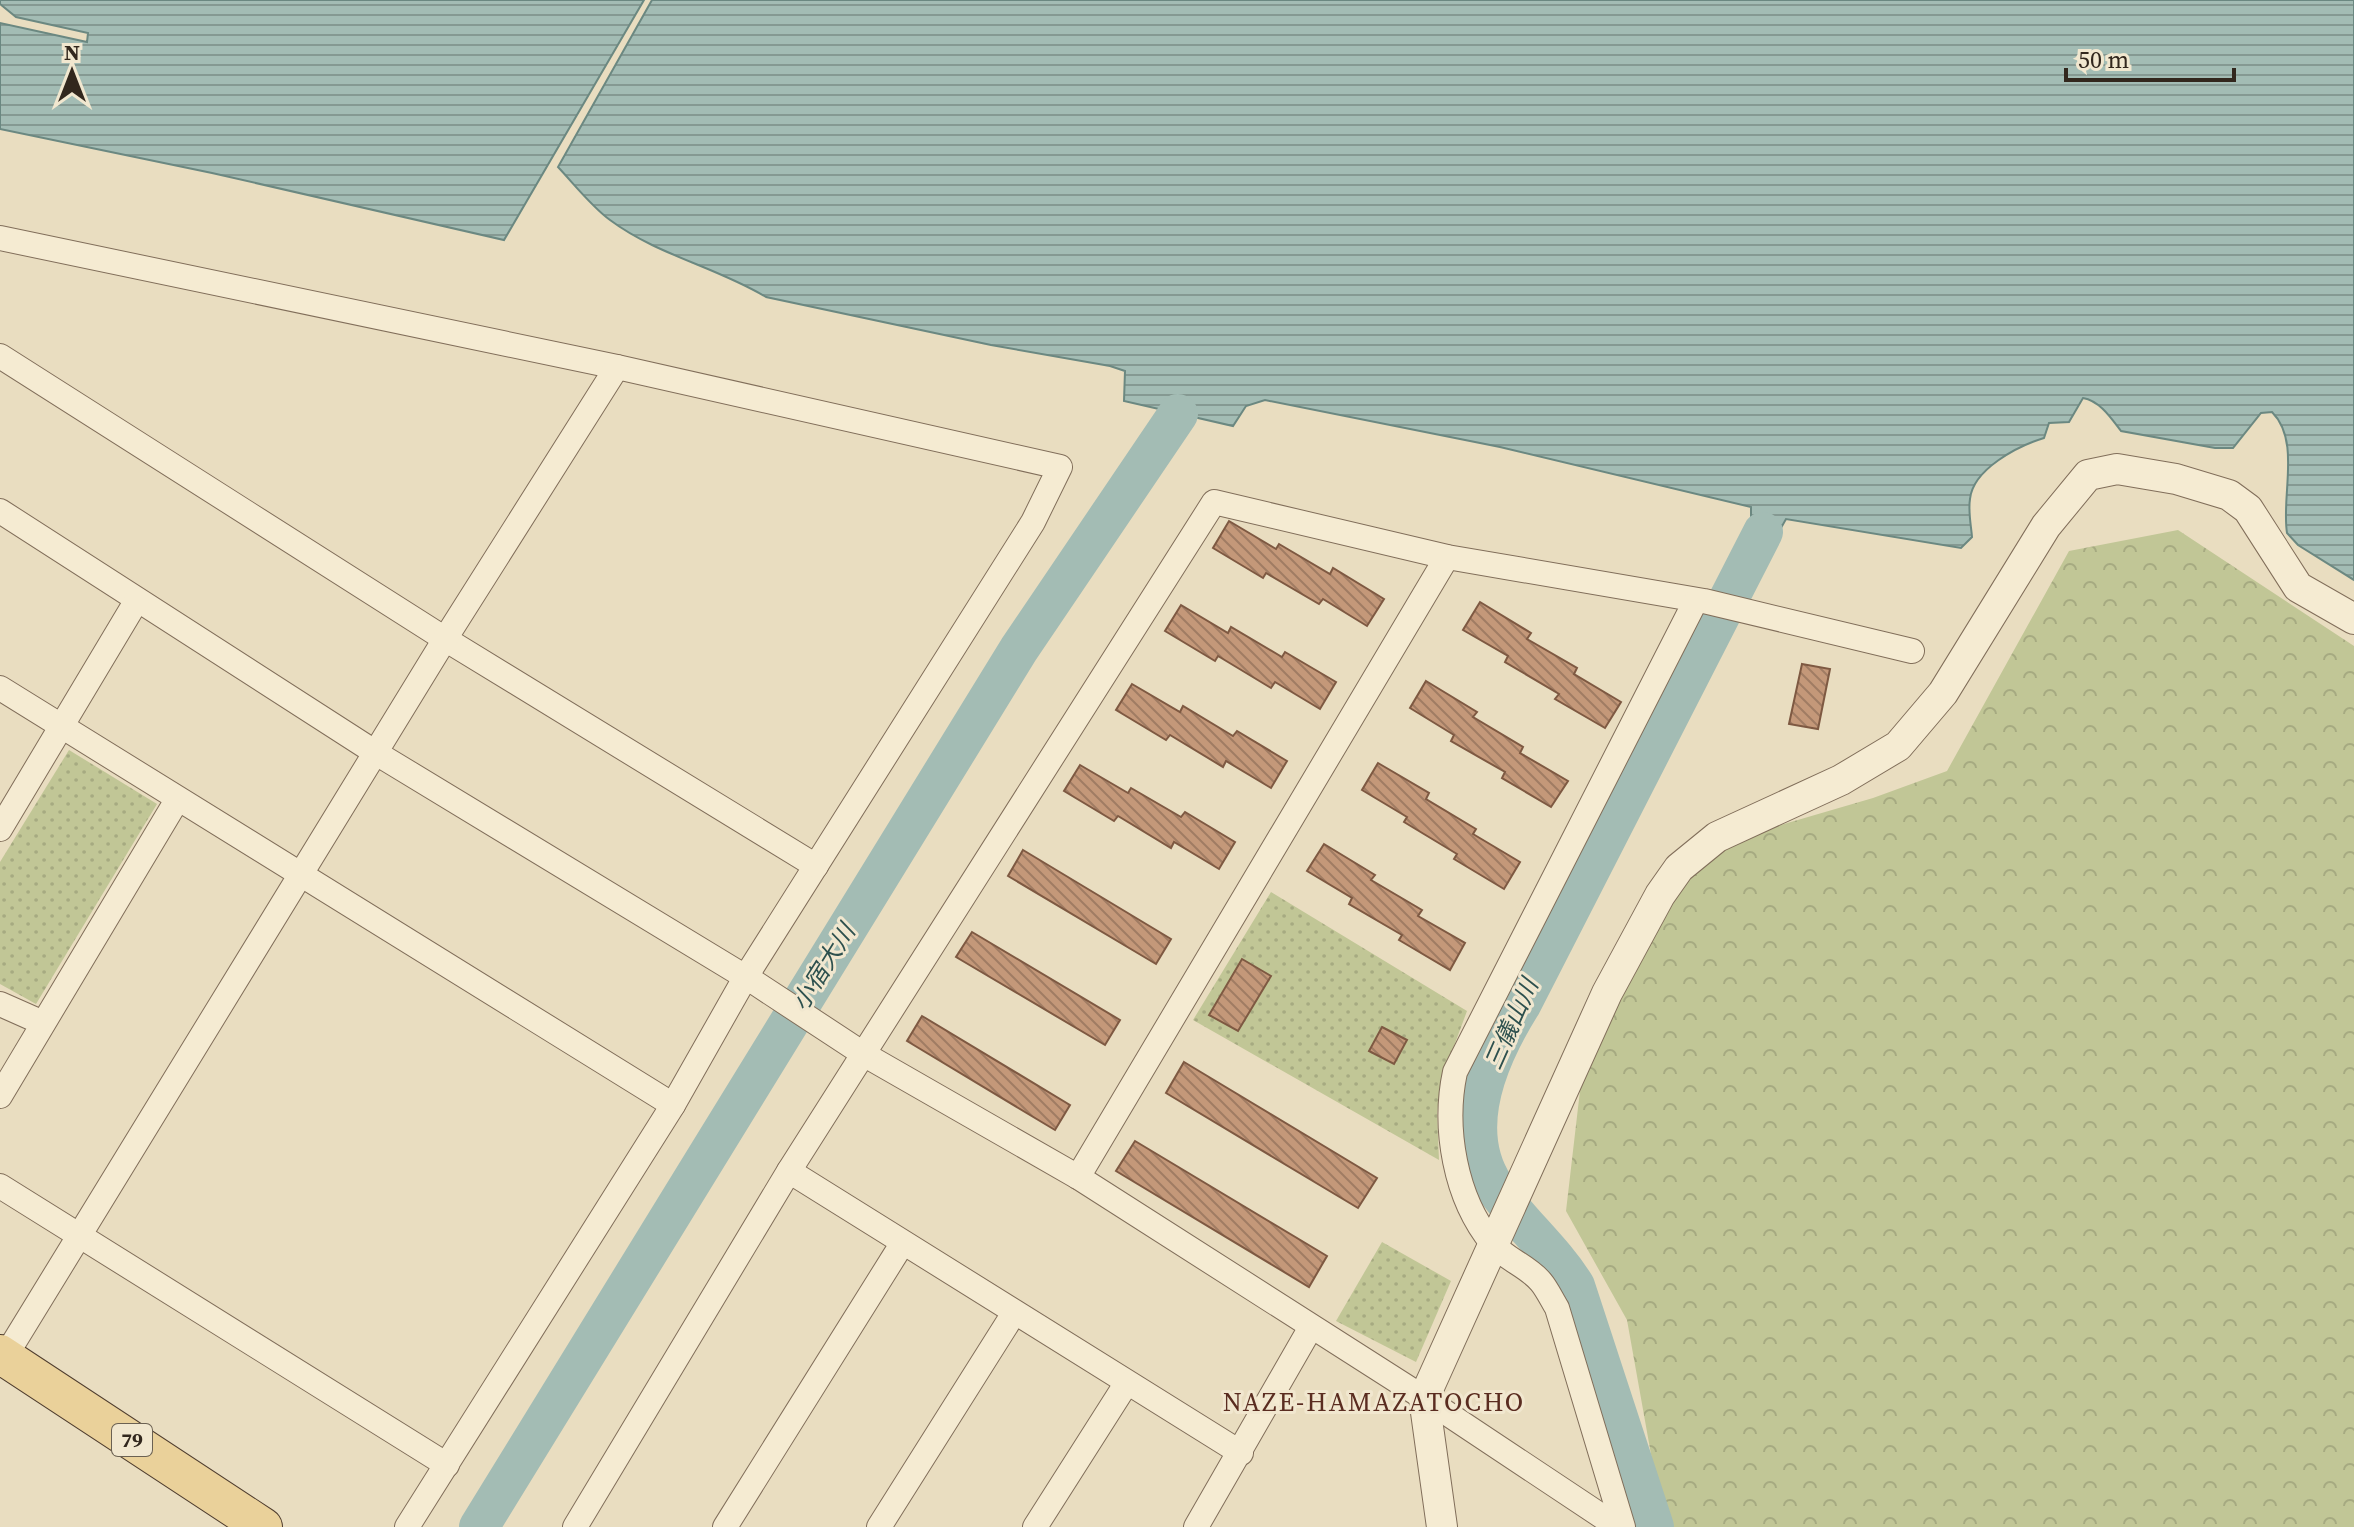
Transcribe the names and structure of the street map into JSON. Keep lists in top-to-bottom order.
{
  "streets": {
    "main road": ["79"]
  },
  "districts": ["NAZE-HAMAZATOCHO"],
  "water": ["小宿大川", "三儀山川"],
  "scale_bar": "50 m",
  "north": "top"
}
